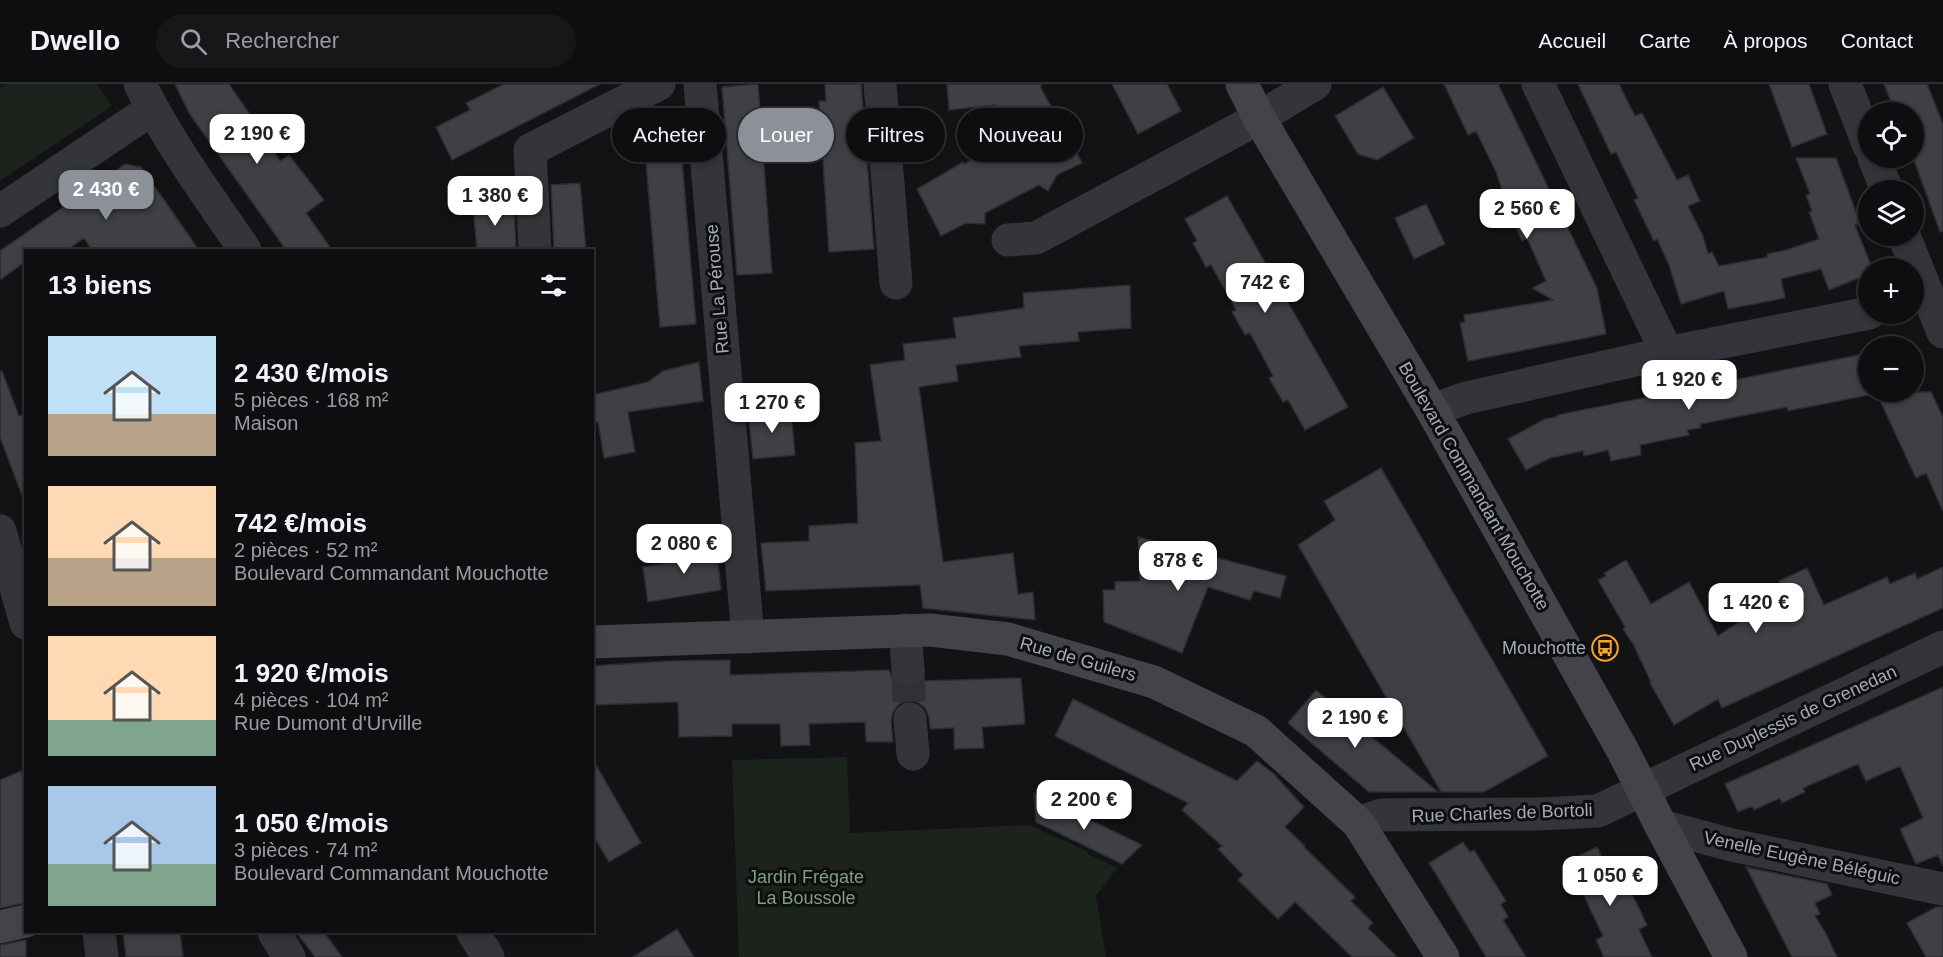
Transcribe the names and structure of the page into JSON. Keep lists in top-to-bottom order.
{
  "streets": {
    "street": [
      "Rue La Pérouse",
      "Boulevard Commandant Mouchotte",
      "Rue de Guilers",
      "Rue Duplessis de Grenedan",
      "Rue Charles de Bortoli",
      "Venelle Eugène Béléguic"
    ]
  },
  "crossings": [
    ["Rue La Pérouse", "Rue de Guilers"],
    ["Boulevard Commandant Mouchotte", "Rue Duplessis de Grenedan"],
    ["Boulevard Commandant Mouchotte", "Rue Charles de Bortoli"],
    ["Boulevard Commandant Mouchotte", "Venelle Eugène Béléguic"],
    ["Rue de Guilers", "Rue Charles de Bortoli"],
    ["Rue Duplessis de Grenedan", "Rue Charles de Bortoli"]
  ],
  "parks": ["Jardin Frégate La Boussole"],
  "places": {
    "bus stop": ["Mouchotte"]
  },
  "page": {
    "header": "Dwello",
    "search": "Rechercher",
    "nav": [
      "Accueil",
      "Carte",
      "À propos",
      "Contact"
    ],
    "map_buttons": ["+", "−"],
    "chip": [
      "Acheter",
      "Louer",
      "Filtres",
      "Nouveau"
    ],
    "price": [
      "2 190 €",
      "2 430 €",
      "1 380 €",
      "2 560 €",
      "742 €",
      "1 920 €",
      "1 270 €",
      "2 080 €",
      "878 €",
      "1 420 €",
      "2 190 €",
      "2 200 €",
      "1 050 €"
    ],
    "heading": "13 biens",
    "list": [
      {
        "name": "2 430 €/mois",
        "note": "5 pièces · 168 m² · Maison"
      },
      {
        "name": "742 €/mois",
        "note": "2 pièces · 52 m² · Boulevard Commandant Mouchotte"
      },
      {
        "name": "1 920 €/mois",
        "note": "4 pièces · 104 m² · Rue Dumont d'Urville"
      },
      {
        "name": "1 050 €/mois",
        "note": "3 pièces · 74 m² · Boulevard Commandant Mouchotte"
      }
    ]
  }
}
